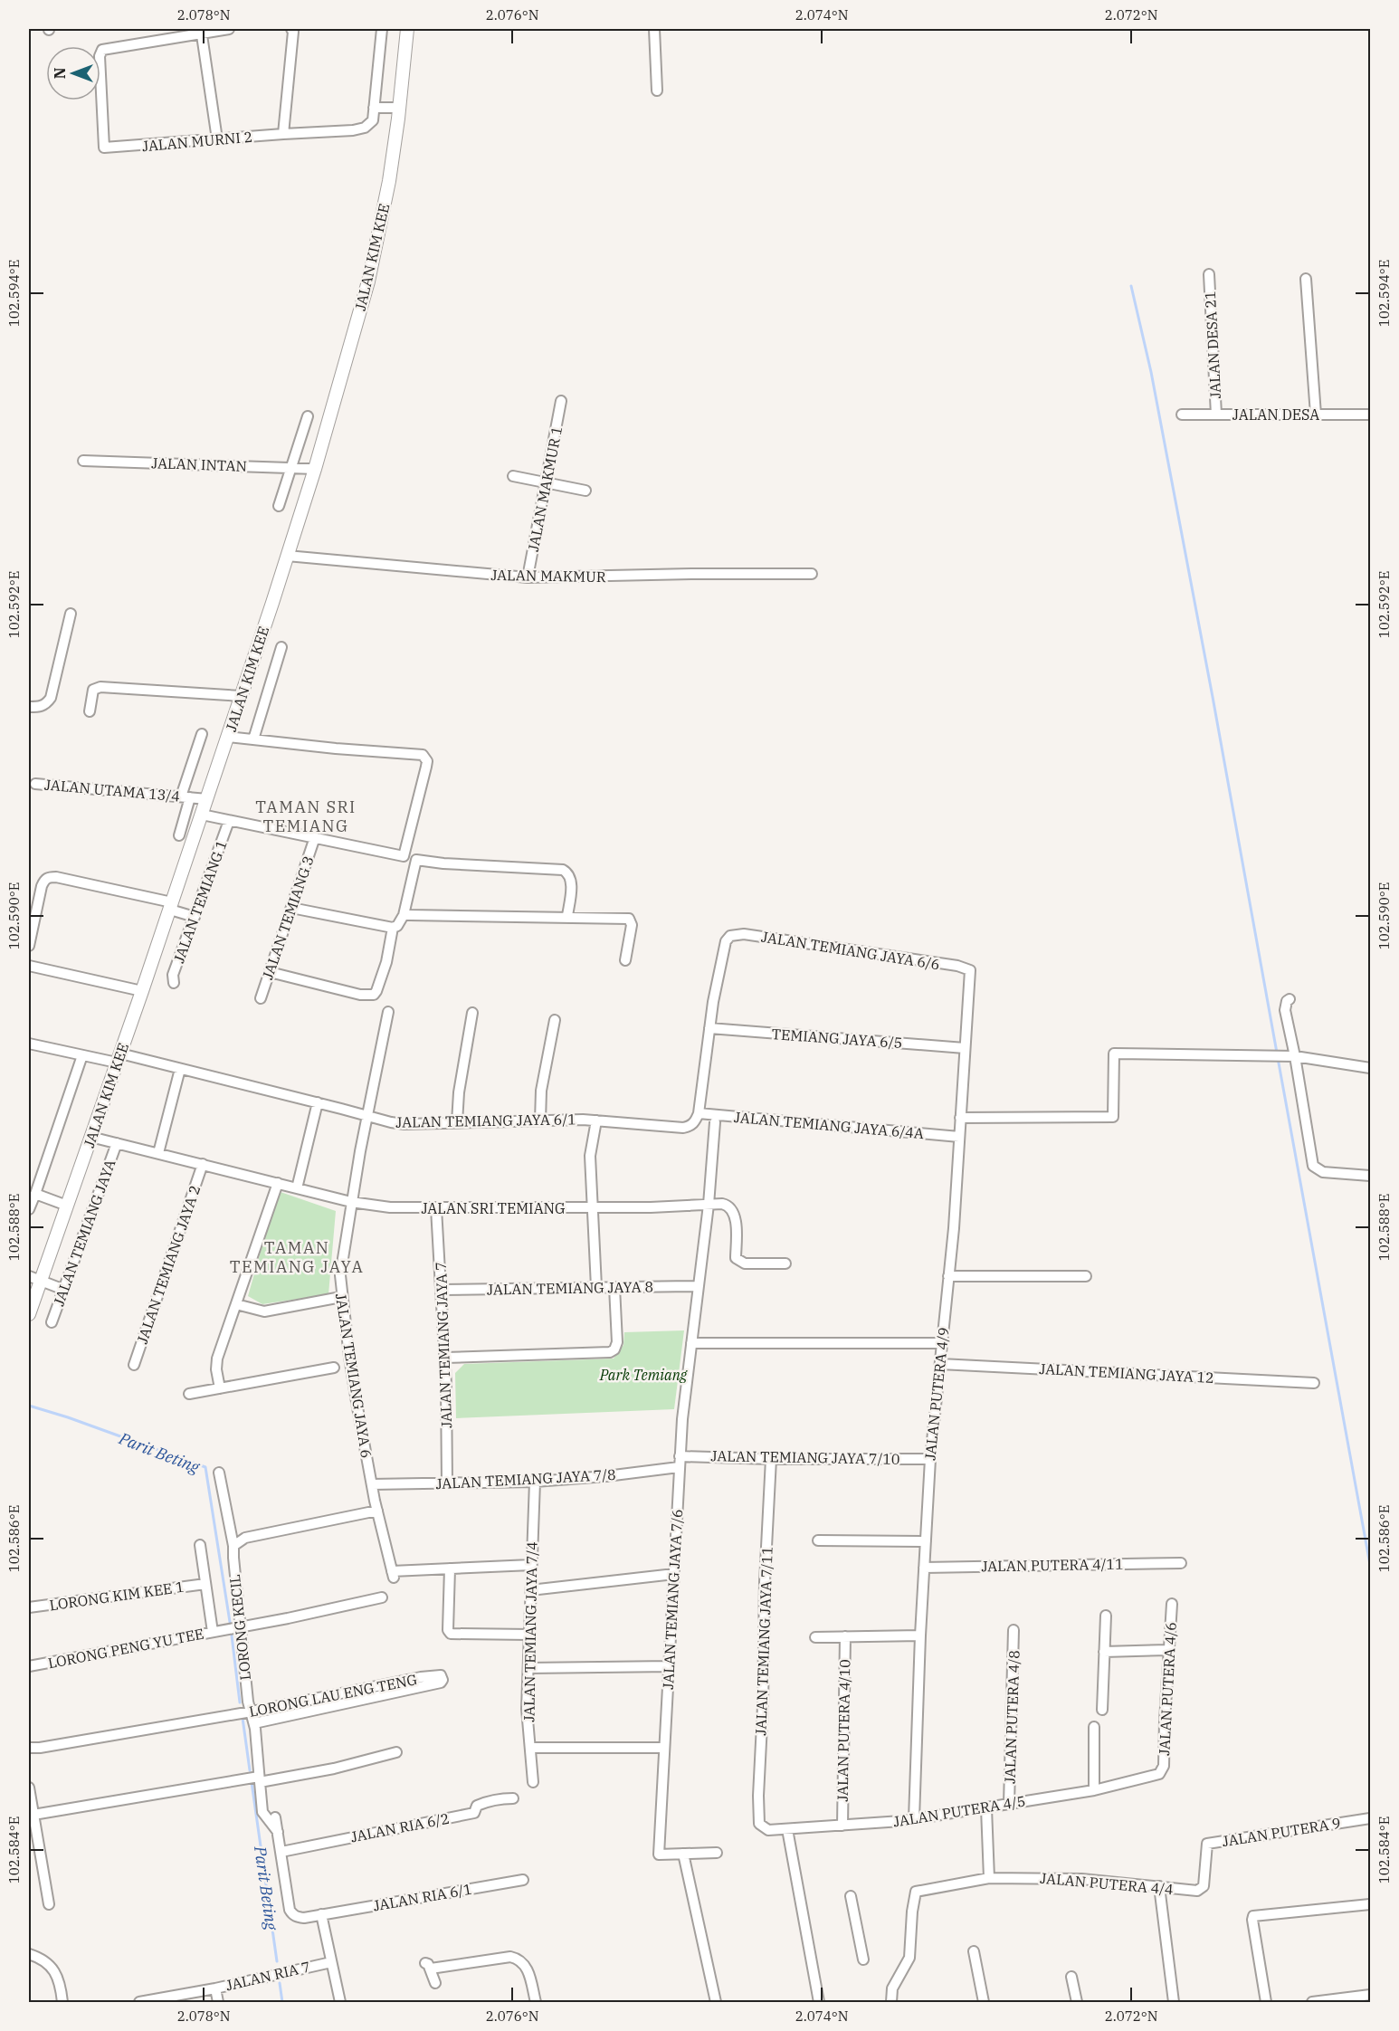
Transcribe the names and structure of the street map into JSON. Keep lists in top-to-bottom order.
{
  "streets": {
    "street": [
      "JALAN MURNI 2",
      "JALAN KIM KEE",
      "JALAN DESA 21",
      "JALAN DESA",
      "JALAN INTAN",
      "JALAN MAKMUR 1",
      "JALAN MAKMUR",
      "JALAN UTAMA 13/4",
      "JALAN TEMIANG 1",
      "JALAN TEMIANG 3",
      "JALAN TEMIANG JAYA 6/6",
      "TEMIANG JAYA 6/5",
      "JALAN TEMIANG JAYA 6/1",
      "JALAN TEMIANG JAYA 6/4A",
      "JALAN SRI TEMIANG",
      "JALAN TEMIANG JAYA",
      "JALAN TEMIANG JAYA 2",
      "JALAN TEMIANG JAYA 8",
      "JALAN TEMIANG JAYA 7",
      "JALAN TEMIANG JAYA 12",
      "JALAN TEMIANG JAYA 6",
      "JALAN PUTERA 4/9",
      "JALAN TEMIANG JAYA 7/10",
      "JALAN TEMIANG JAYA 7/8",
      "JALAN PUTERA 4/11",
      "LORONG KIM KEE 1",
      "JALAN TEMIANG JAYA 7/6",
      "LORONG KECIL",
      "JALAN TEMIANG JAYA 7/4",
      "JALAN TEMIANG JAYA 7/11",
      "LORONG PENG YU TEE",
      "JALAN PUTERA 4/6",
      "LORONG LAU ENG TENG",
      "JALAN PUTERA 4/8",
      "JALAN PUTERA 4/10",
      "JALAN PUTERA 4/5",
      "JALAN RIA 6/2",
      "JALAN PUTERA 9",
      "JALAN PUTERA 4/4",
      "JALAN RIA 6/1",
      "JALAN RIA 7"
    ]
  },
  "crossings": [
    ["JALAN KIM KEE", "JALAN INTAN"],
    ["JALAN KIM KEE", "JALAN MAKMUR"],
    ["JALAN KIM KEE", "JALAN UTAMA 13/4"],
    ["JALAN KIM KEE", "JALAN TEMIANG JAYA 6/1"],
    ["JALAN KIM KEE", "JALAN SRI TEMIANG"],
    ["JALAN DESA 21", "JALAN DESA"],
    ["JALAN MAKMUR 1", "JALAN MAKMUR"],
    ["JALAN TEMIANG JAYA 6/6", "TEMIANG JAYA 6/5"],
    ["JALAN TEMIANG JAYA 6/6", "JALAN PUTERA 4/9"],
    ["TEMIANG JAYA 6/5", "JALAN PUTERA 4/9"],
    ["JALAN TEMIANG JAYA 6/1", "JALAN TEMIANG JAYA 6/4A"],
    ["JALAN TEMIANG JAYA 6/1", "JALAN TEMIANG JAYA 6"],
    ["JALAN TEMIANG JAYA 6/4A", "JALAN PUTERA 4/9"],
    ["JALAN SRI TEMIANG", "JALAN TEMIANG JAYA"],
    ["JALAN SRI TEMIANG", "JALAN TEMIANG JAYA 2"],
    ["JALAN SRI TEMIANG", "JALAN TEMIANG JAYA 7"],
    ["JALAN SRI TEMIANG", "JALAN TEMIANG JAYA 6"],
    ["JALAN SRI TEMIANG", "JALAN TEMIANG JAYA 7/6"],
    ["JALAN TEMIANG JAYA 8", "JALAN TEMIANG JAYA 7"],
    ["JALAN TEMIANG JAYA 8", "JALAN TEMIANG JAYA 7/6"],
    ["JALAN TEMIANG JAYA 7", "JALAN TEMIANG JAYA 7/8"],
    ["JALAN TEMIANG JAYA 12", "JALAN PUTERA 4/9"],
    ["JALAN TEMIANG JAYA 6", "JALAN TEMIANG JAYA 7/8"],
    ["JALAN PUTERA 4/9", "JALAN TEMIANG JAYA 7/10"],
    ["JALAN PUTERA 4/9", "JALAN PUTERA 4/11"],
    ["JALAN PUTERA 4/9", "JALAN PUTERA 4/5"],
    ["JALAN TEMIANG JAYA 7/10", "JALAN TEMIANG JAYA 7/6"],
    ["JALAN TEMIANG JAYA 7/10", "JALAN TEMIANG JAYA 7/11"],
    ["JALAN TEMIANG JAYA 7/8", "JALAN TEMIANG JAYA 7/6"],
    ["JALAN TEMIANG JAYA 7/8", "JALAN TEMIANG JAYA 7/4"],
    ["LORONG KECIL", "LORONG PENG YU TEE"],
    ["LORONG KECIL", "LORONG LAU ENG TENG"],
    ["JALAN TEMIANG JAYA 7/11", "JALAN PUTERA 4/5"],
    ["JALAN PUTERA 4/6", "JALAN PUTERA 4/5"],
    ["JALAN PUTERA 4/8", "JALAN PUTERA 4/5"],
    ["JALAN PUTERA 4/10", "JALAN PUTERA 4/5"],
    ["JALAN RIA 6/2", "JALAN RIA 6/1"],
    ["JALAN PUTERA 9", "JALAN PUTERA 4/4"]
  ],
  "districts": ["TAMAN SRI TEMIANG", "TAMAN TEMIANG JAYA"],
  "water": ["Parit Beting"],
  "parks": ["Park Temiang"],
  "north": "left",
  "coordinates": [
    "2.078°N",
    "2.076°N",
    "2.074°N",
    "2.072°N",
    "102.594°E",
    "102.592°E",
    "102.590°E",
    "102.588°E",
    "102.586°E",
    "102.584°E"
  ]
}
